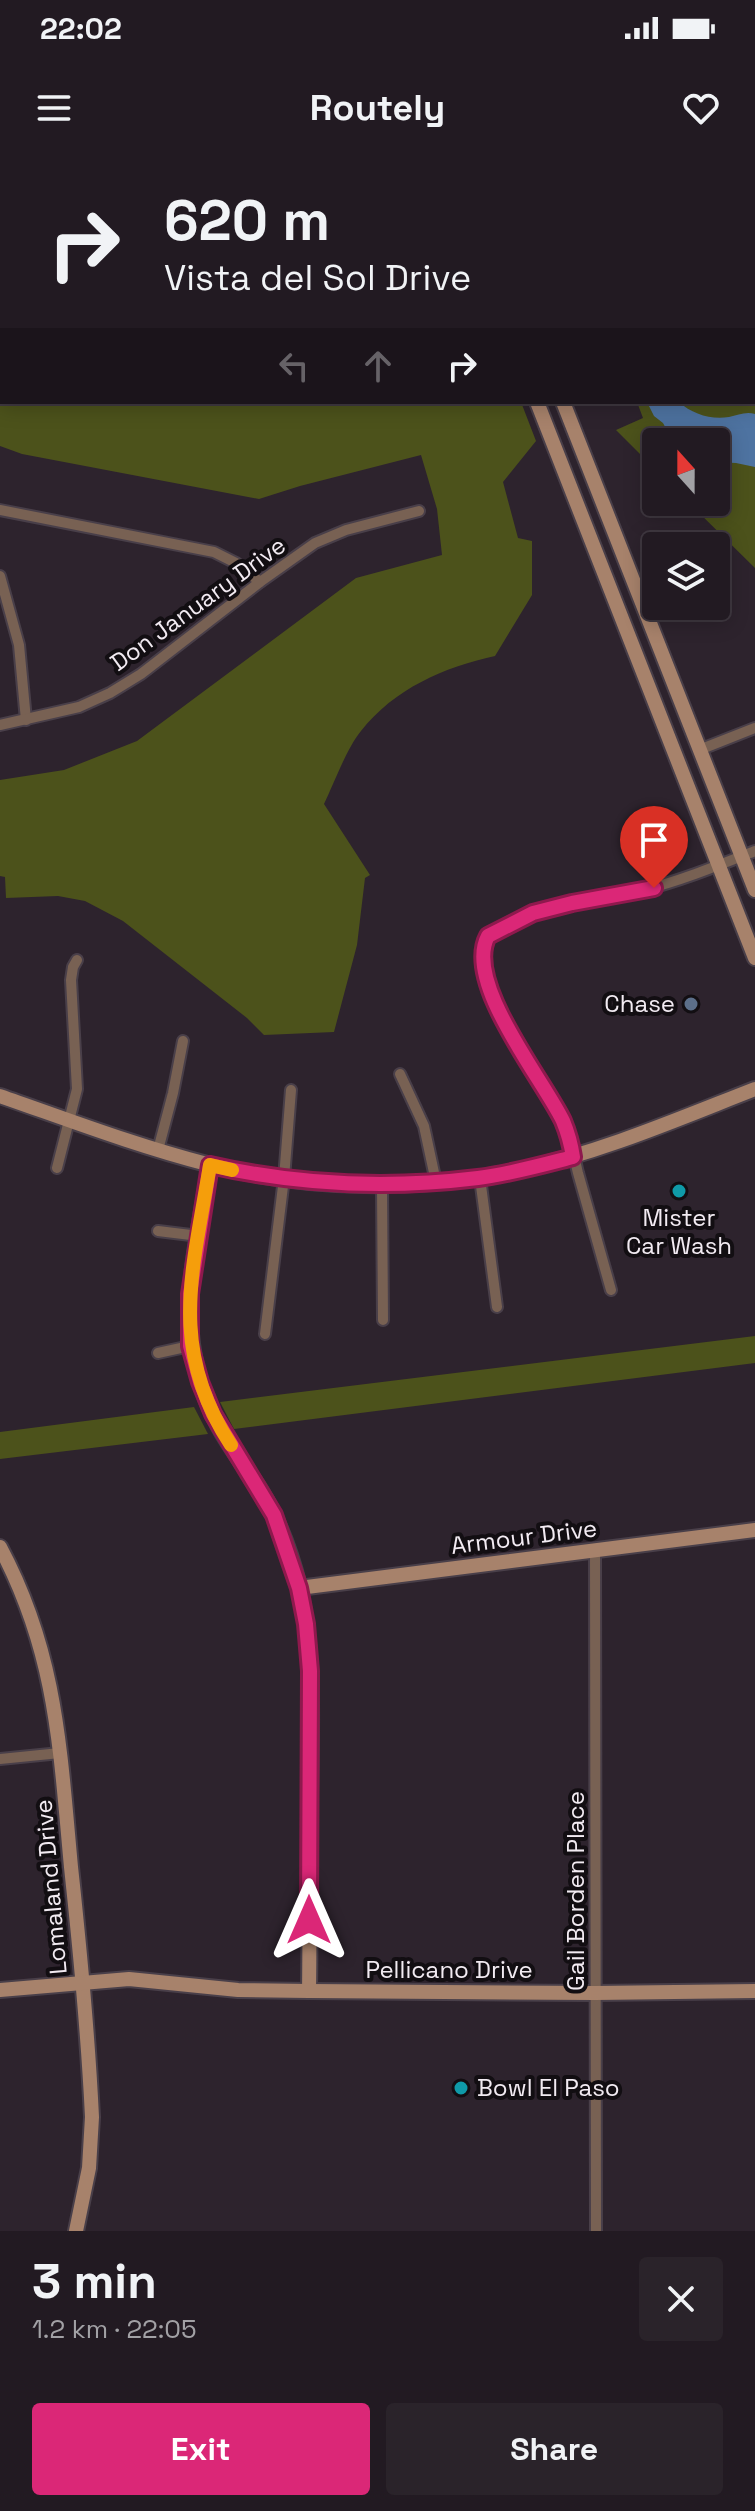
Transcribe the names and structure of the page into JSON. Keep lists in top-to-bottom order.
{
  "streets": {
    "street": [
      "Don January Drive",
      "Armour Drive",
      "Lomaland Drive",
      "Gail Borden Place",
      "Pellicano Drive"
    ]
  },
  "crossings": [
    ["Armour Drive", "Gail Borden Place"],
    ["Lomaland Drive", "Pellicano Drive"],
    ["Gail Borden Place", "Pellicano Drive"]
  ],
  "places": ["Chase", "Mister Car Wash", "Bowl El Paso"],
  "north": "top",
  "page": {
    "status": "22:02",
    "header": "Routely",
    "turn": ["620 m", "Vista del Sol Drive"],
    "heading": ["3 min", "1.2 km · 22:05"],
    "buttons": ["Exit", "Share"]
  }
}
